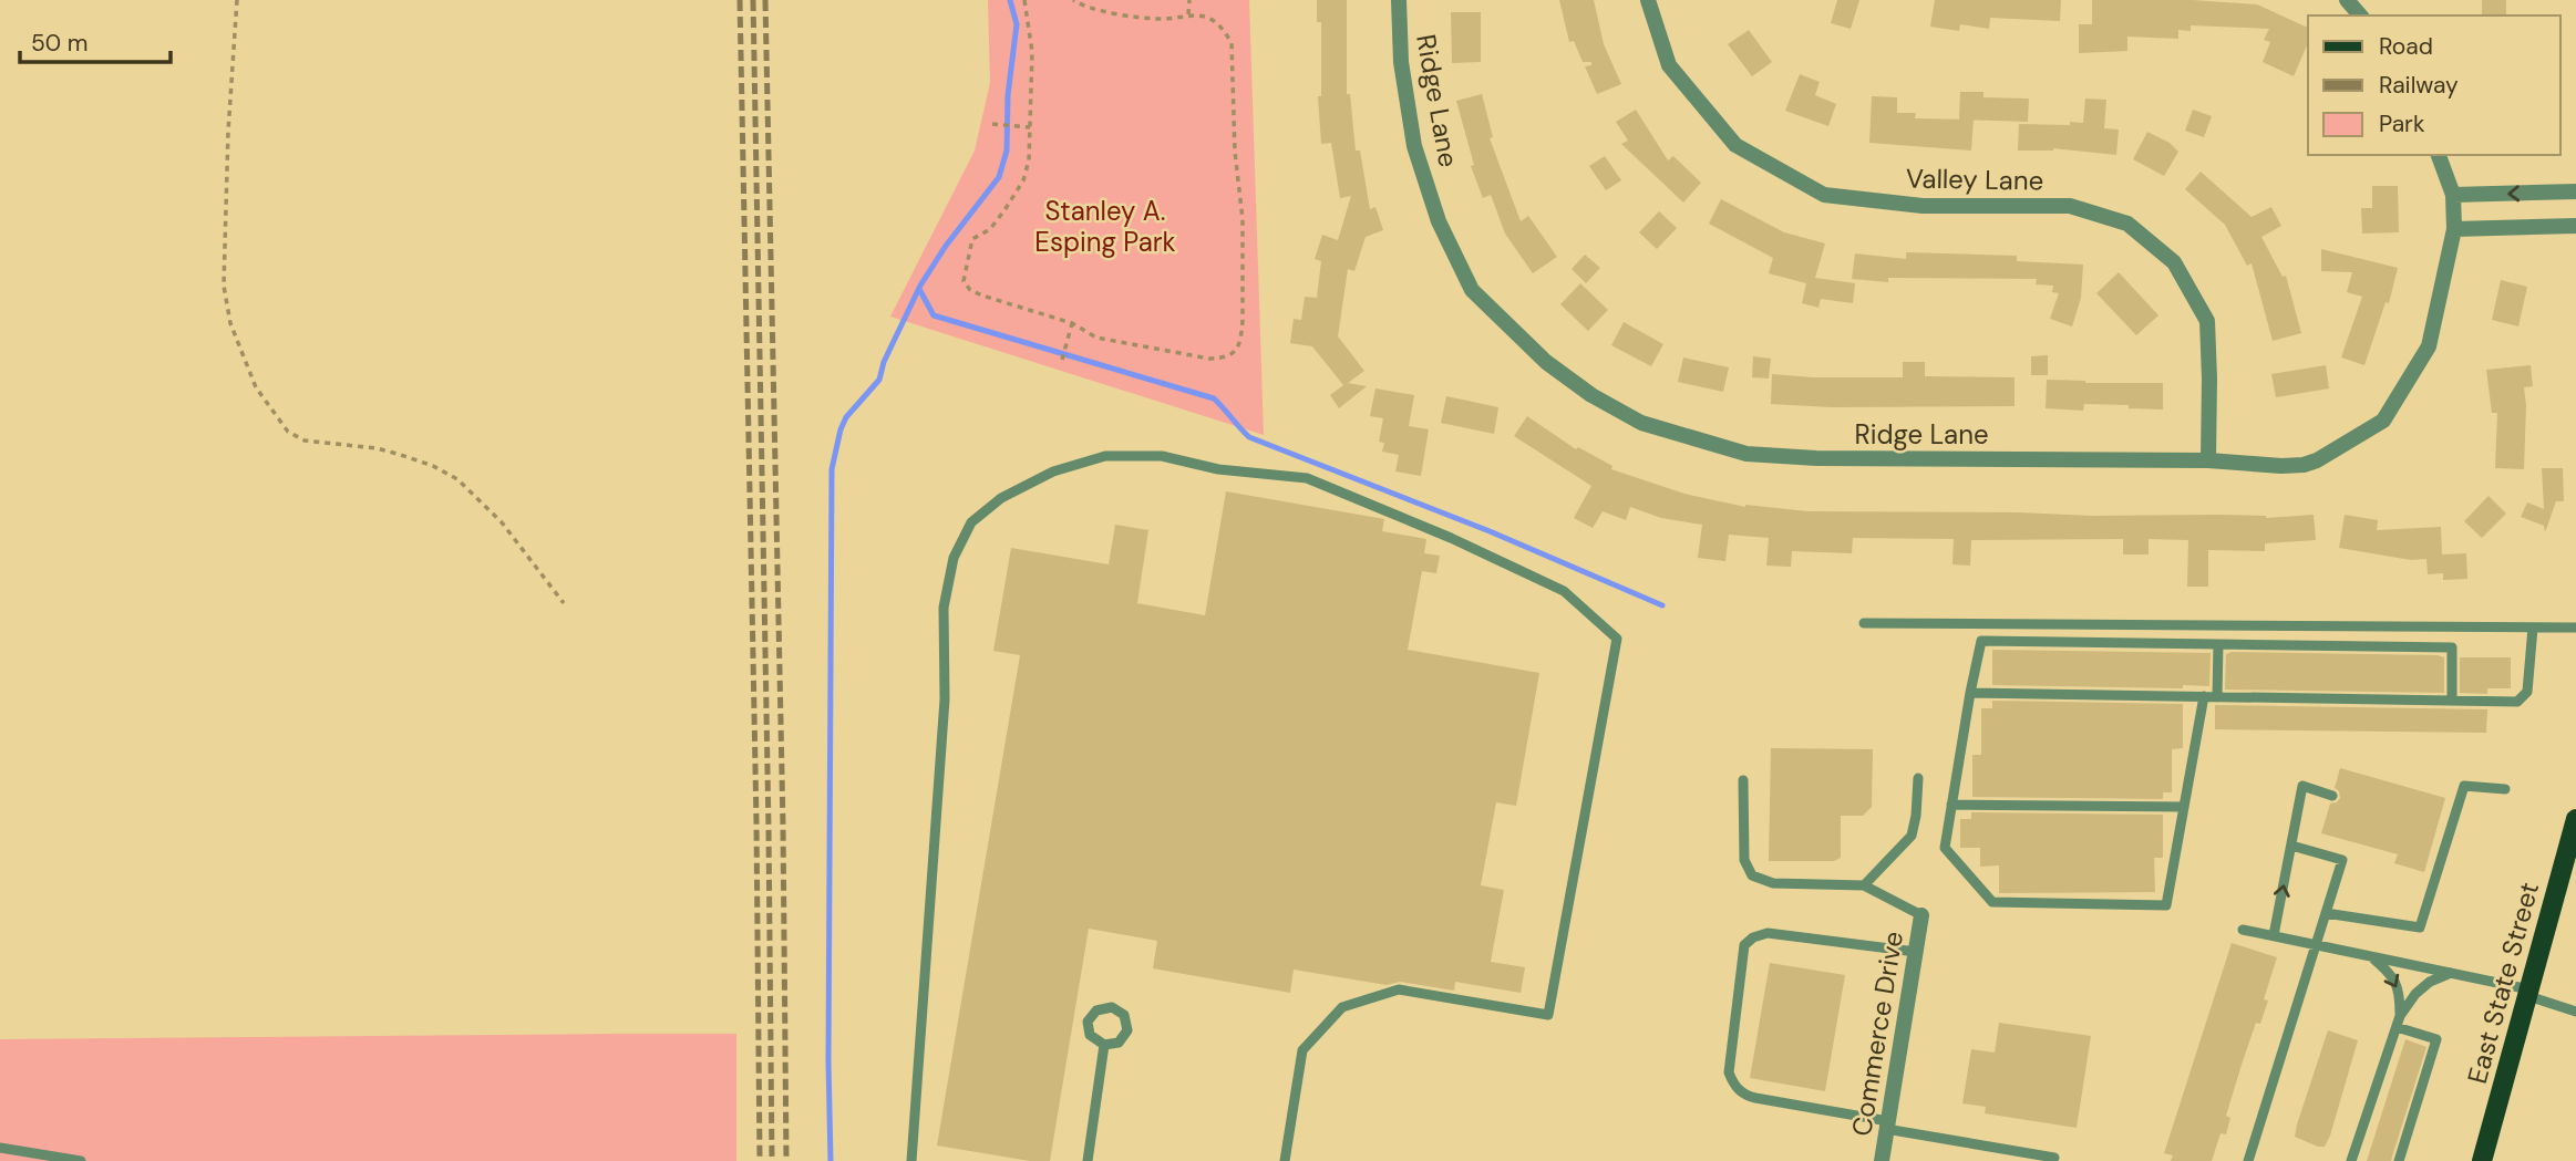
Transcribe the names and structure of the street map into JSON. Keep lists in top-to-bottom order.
{
  "streets": {
    "main road": ["East State Street"],
    "street": ["Ridge Lane", "Valley Lane", "Commerce Drive"]
  },
  "crossings": [
    ["Ridge Lane", "Valley Lane"]
  ],
  "parks": ["Stanley A. Esping Park"],
  "legend": ["Road", "Railway", "Park"],
  "scale_bar": "50 m"
}
